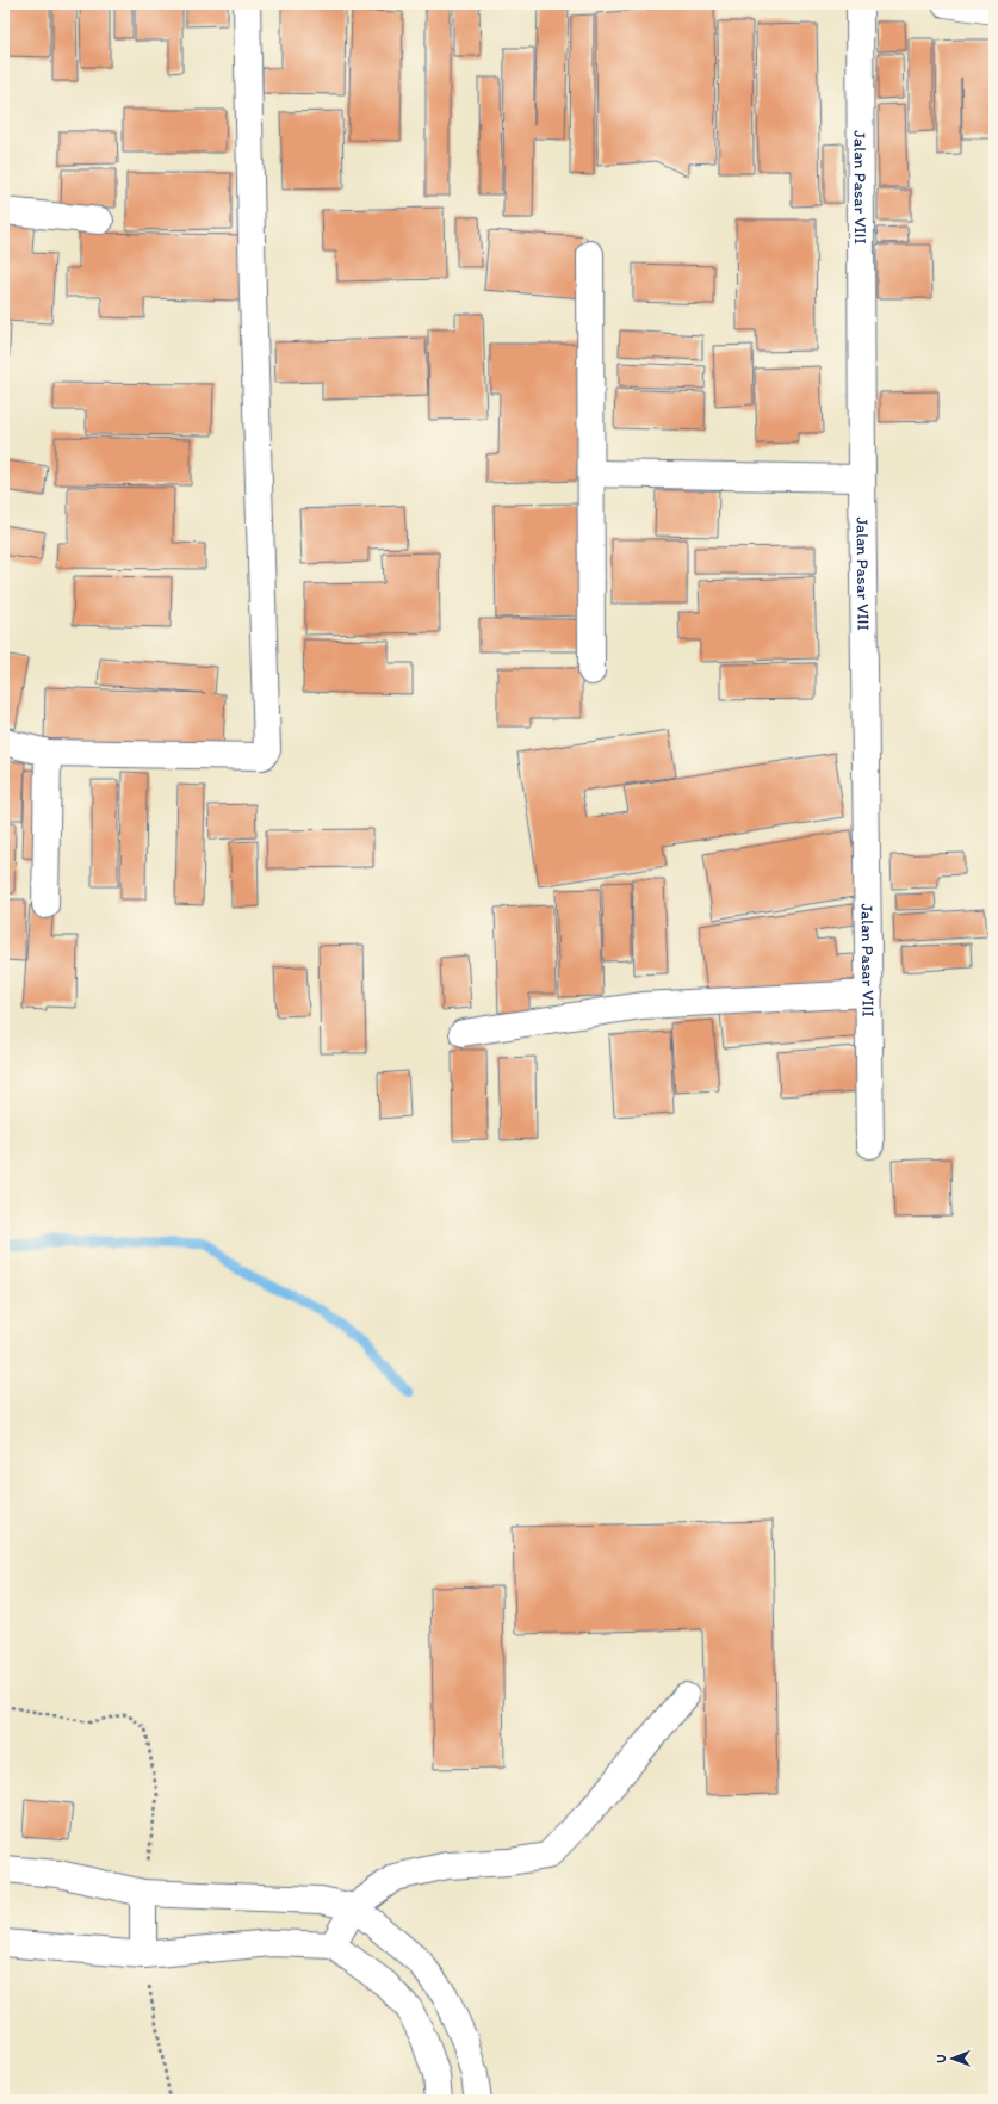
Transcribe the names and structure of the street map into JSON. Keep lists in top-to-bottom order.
{
  "streets": {
    "street": ["Jalan Pasar VIII"]
  },
  "north": "left"
}
